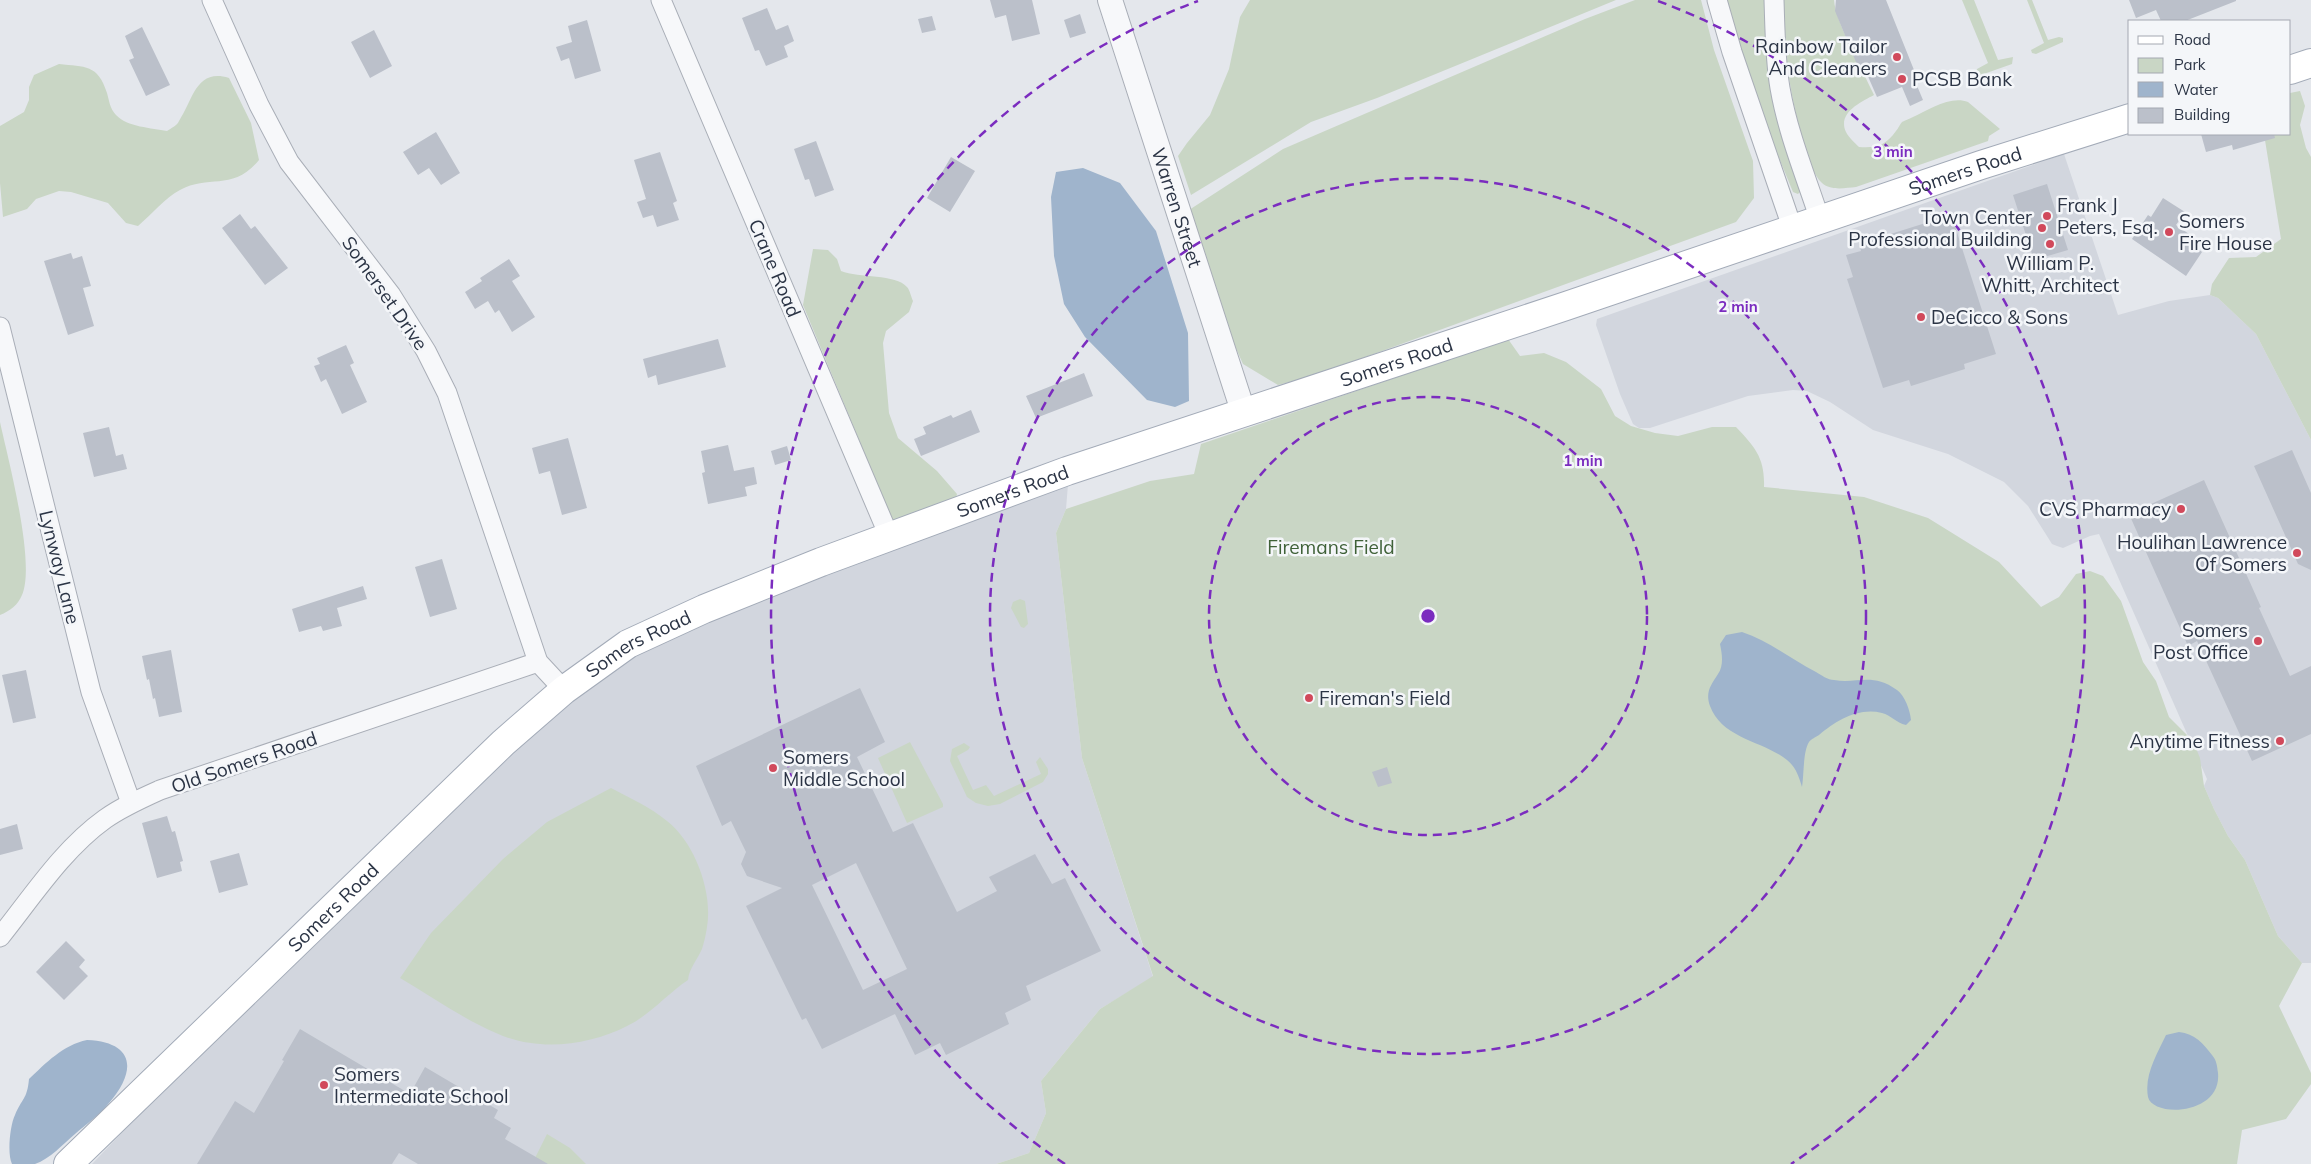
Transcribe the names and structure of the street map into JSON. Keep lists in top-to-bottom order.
{
  "streets": {
    "main road": ["Somers Road"],
    "street": [
      "Warren Street",
      "Crane Road",
      "Somerset Drive",
      "Lynway Lane",
      "Old Somers Road"
    ]
  },
  "crossings": [
    ["Somers Road", "Warren Street"],
    ["Somers Road", "Crane Road"],
    ["Somerset Drive", "Old Somers Road"],
    ["Lynway Lane", "Old Somers Road"]
  ],
  "parks": ["Firemans Field"],
  "places": [
    "Rainbow Tailor And Cleaners",
    "PCSB Bank",
    "Frank J Peters, Esq.",
    "Town Center Professional Building",
    "Somers Fire House",
    "William P. Whitt, Architect",
    "DeCicco & Sons",
    "CVS Pharmacy",
    "Houlihan Lawrence Of Somers",
    "Somers Post Office",
    "Fireman's Field",
    "Anytime Fitness",
    "Somers Middle School",
    "Somers Intermediate School"
  ],
  "legend": [
    "Road",
    "Park",
    "Water",
    "Building"
  ],
  "rings": ["3 min", "2 min", "1 min"]
}
